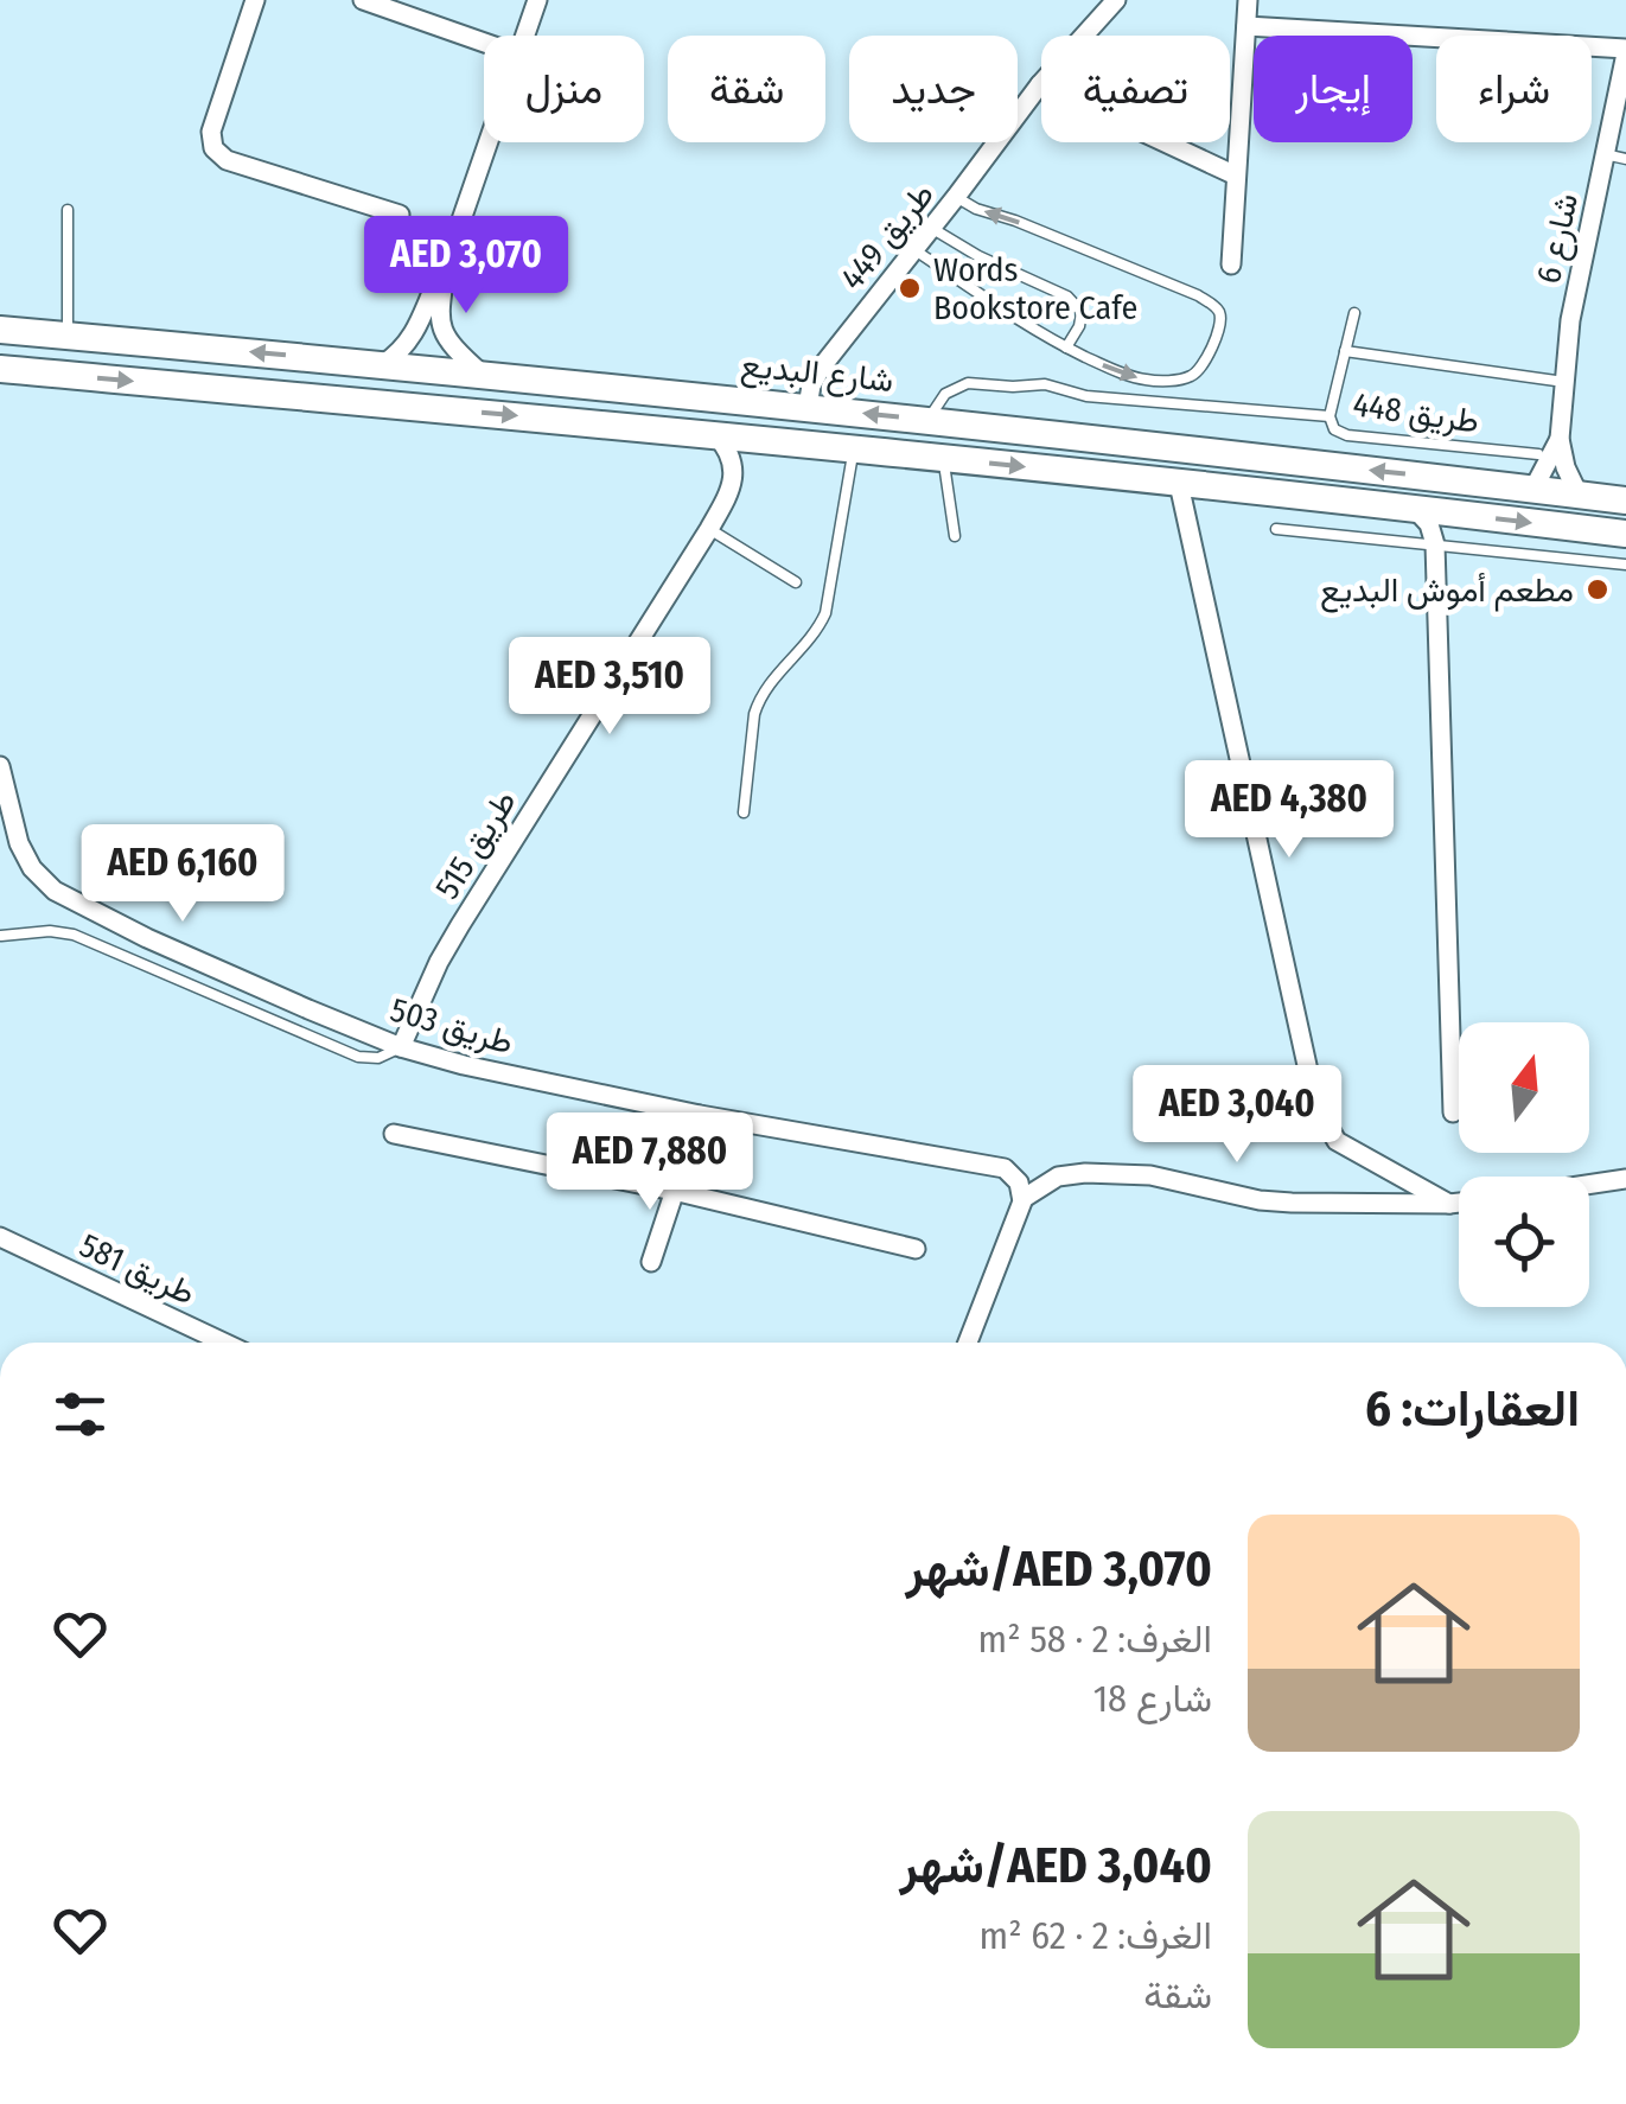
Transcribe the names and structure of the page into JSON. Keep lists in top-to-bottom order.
{
  "streets": {
    "main road": ["شارع البديع"],
    "street": [
      "طريق 449",
      "شارع 6",
      "طريق 515",
      "طريق 503",
      "طريق 581"
    ],
    "lane": ["طريق 448"]
  },
  "crossings": [
    ["طريق 449", "شارع البديع"],
    ["شارع 6", "شارع البديع"],
    ["طريق 515", "طريق 503"]
  ],
  "places": ["Words Bookstore Cafe", "مطعم أموش البديع"],
  "north": "top",
  "page": {
    "chip": [
      "شراء",
      "إيجار",
      "تصفية",
      "جديد",
      "شقة",
      "منزل"
    ],
    "price": [
      "AED 3,070",
      "AED 3,510",
      "AED 4,380",
      "AED 6,160",
      "AED 3,040",
      "AED 7,880"
    ],
    "heading": "العقارات: 6",
    "list": [
      {
        "name": "AED 3,070/شهر",
        "note": "الغرف: 2 · 58 m² · شارع 18"
      },
      {
        "name": "AED 3,040/شهر",
        "note": "الغرف: 2 · 62 m² · شقة"
      }
    ]
  }
}
